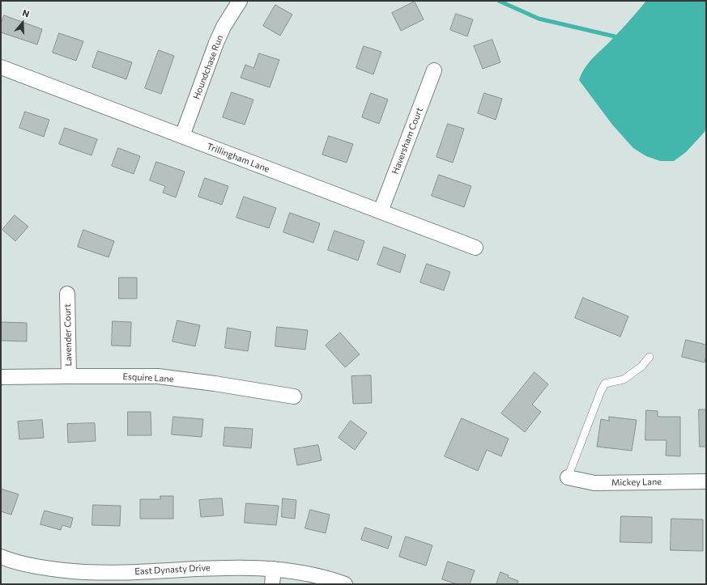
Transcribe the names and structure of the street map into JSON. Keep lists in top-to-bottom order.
{
  "streets": {
    "street": [
      "Houndchase Run",
      "Haversham Court",
      "Trillingham Lane",
      "Lavender Court",
      "Esquire Lane",
      "Mickey Lane",
      "East Dynasty Drive"
    ]
  },
  "crossings": [
    ["Houndchase Run", "Trillingham Lane"],
    ["Haversham Court", "Trillingham Lane"],
    ["Lavender Court", "Esquire Lane"]
  ],
  "north": "top"
}
